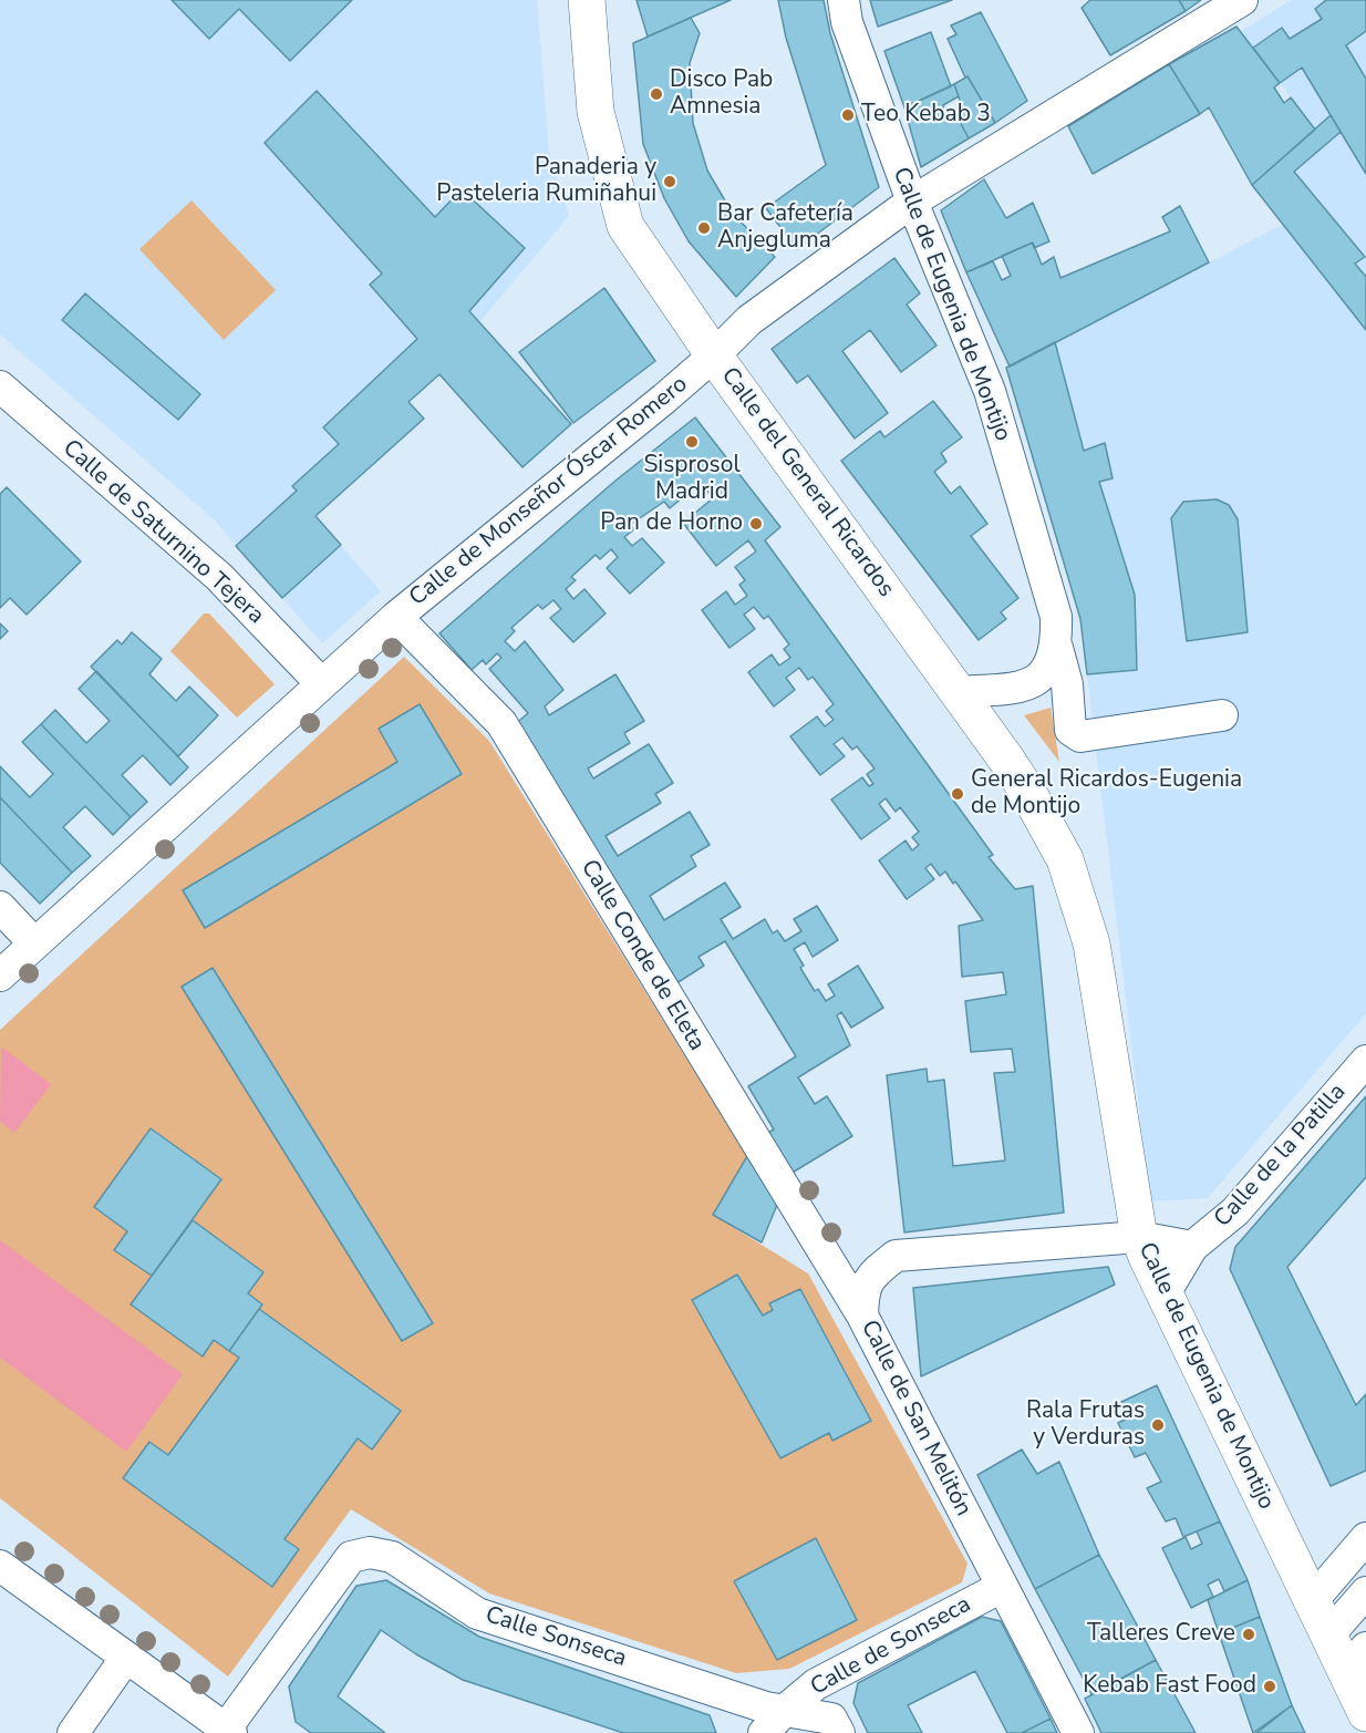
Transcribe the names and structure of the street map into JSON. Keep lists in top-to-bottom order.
{
  "streets": {
    "main road": ["Calle de Eugenia de Montijo", "Calle del General Ricardos"],
    "street": [
      "Calle de Monseñor Óscar Romero",
      "Calle de Saturnino Tejera",
      "Calle Conde de Eleta",
      "Calle de la Patilla",
      "Calle de San Melitón",
      "Calle Sonseca",
      "Calle de Sonseca"
    ]
  },
  "crossings": [
    ["Calle de Eugenia de Montijo", "Calle del General Ricardos"],
    ["Calle de Eugenia de Montijo", "Calle de Monseñor Óscar Romero"],
    ["Calle de Eugenia de Montijo", "Calle de la Patilla"],
    ["Calle de Eugenia de Montijo", "Calle de San Melitón"],
    ["Calle del General Ricardos", "Calle de Monseñor Óscar Romero"],
    ["Calle de Monseñor Óscar Romero", "Calle de Saturnino Tejera"],
    ["Calle de Monseñor Óscar Romero", "Calle Conde de Eleta"],
    ["Calle Conde de Eleta", "Calle de San Melitón"],
    ["Calle de San Melitón", "Calle de Sonseca"],
    ["Calle Sonseca", "Calle de Sonseca"]
  ],
  "places": [
    "Disco Pab Amnesia",
    "Teo Kebab 3",
    "Panaderia y Pasteleria Rumiñahui",
    "Bar Cafetería Anjegluma",
    "Sisprosol Madrid",
    "Pan de Horno",
    "General Ricardos-Eugenia de Montijo",
    "Rala Frutas y Verduras",
    "Talleres Creve",
    "Kebab Fast Food"
  ]
}
